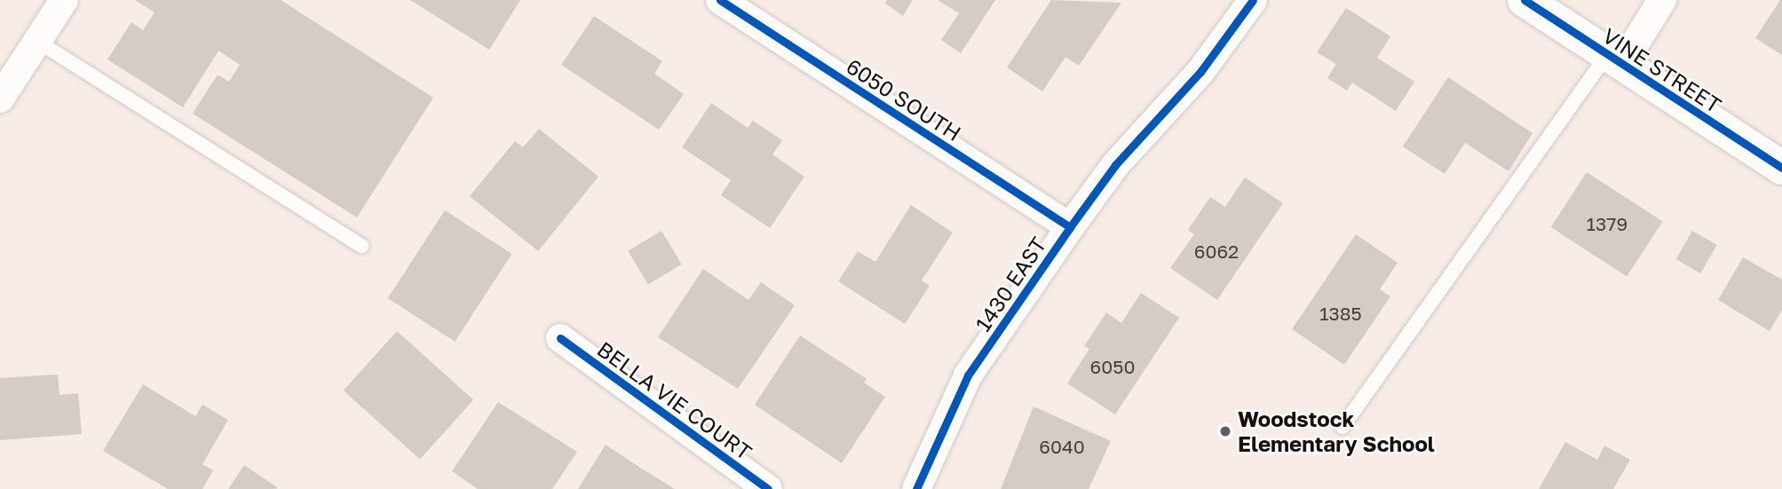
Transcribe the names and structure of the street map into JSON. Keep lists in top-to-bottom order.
{
  "streets": {
    "street": [
      "VINE STREET",
      "6050 SOUTH",
      "1430 EAST",
      "BELLA VIE COURT"
    ]
  },
  "crossings": [
    ["6050 SOUTH", "1430 EAST"]
  ],
  "places": ["Woodstock Elementary School"],
  "house_numbers": [
    "1379",
    "6062",
    "1385",
    "6050",
    "6040"
  ]
}
